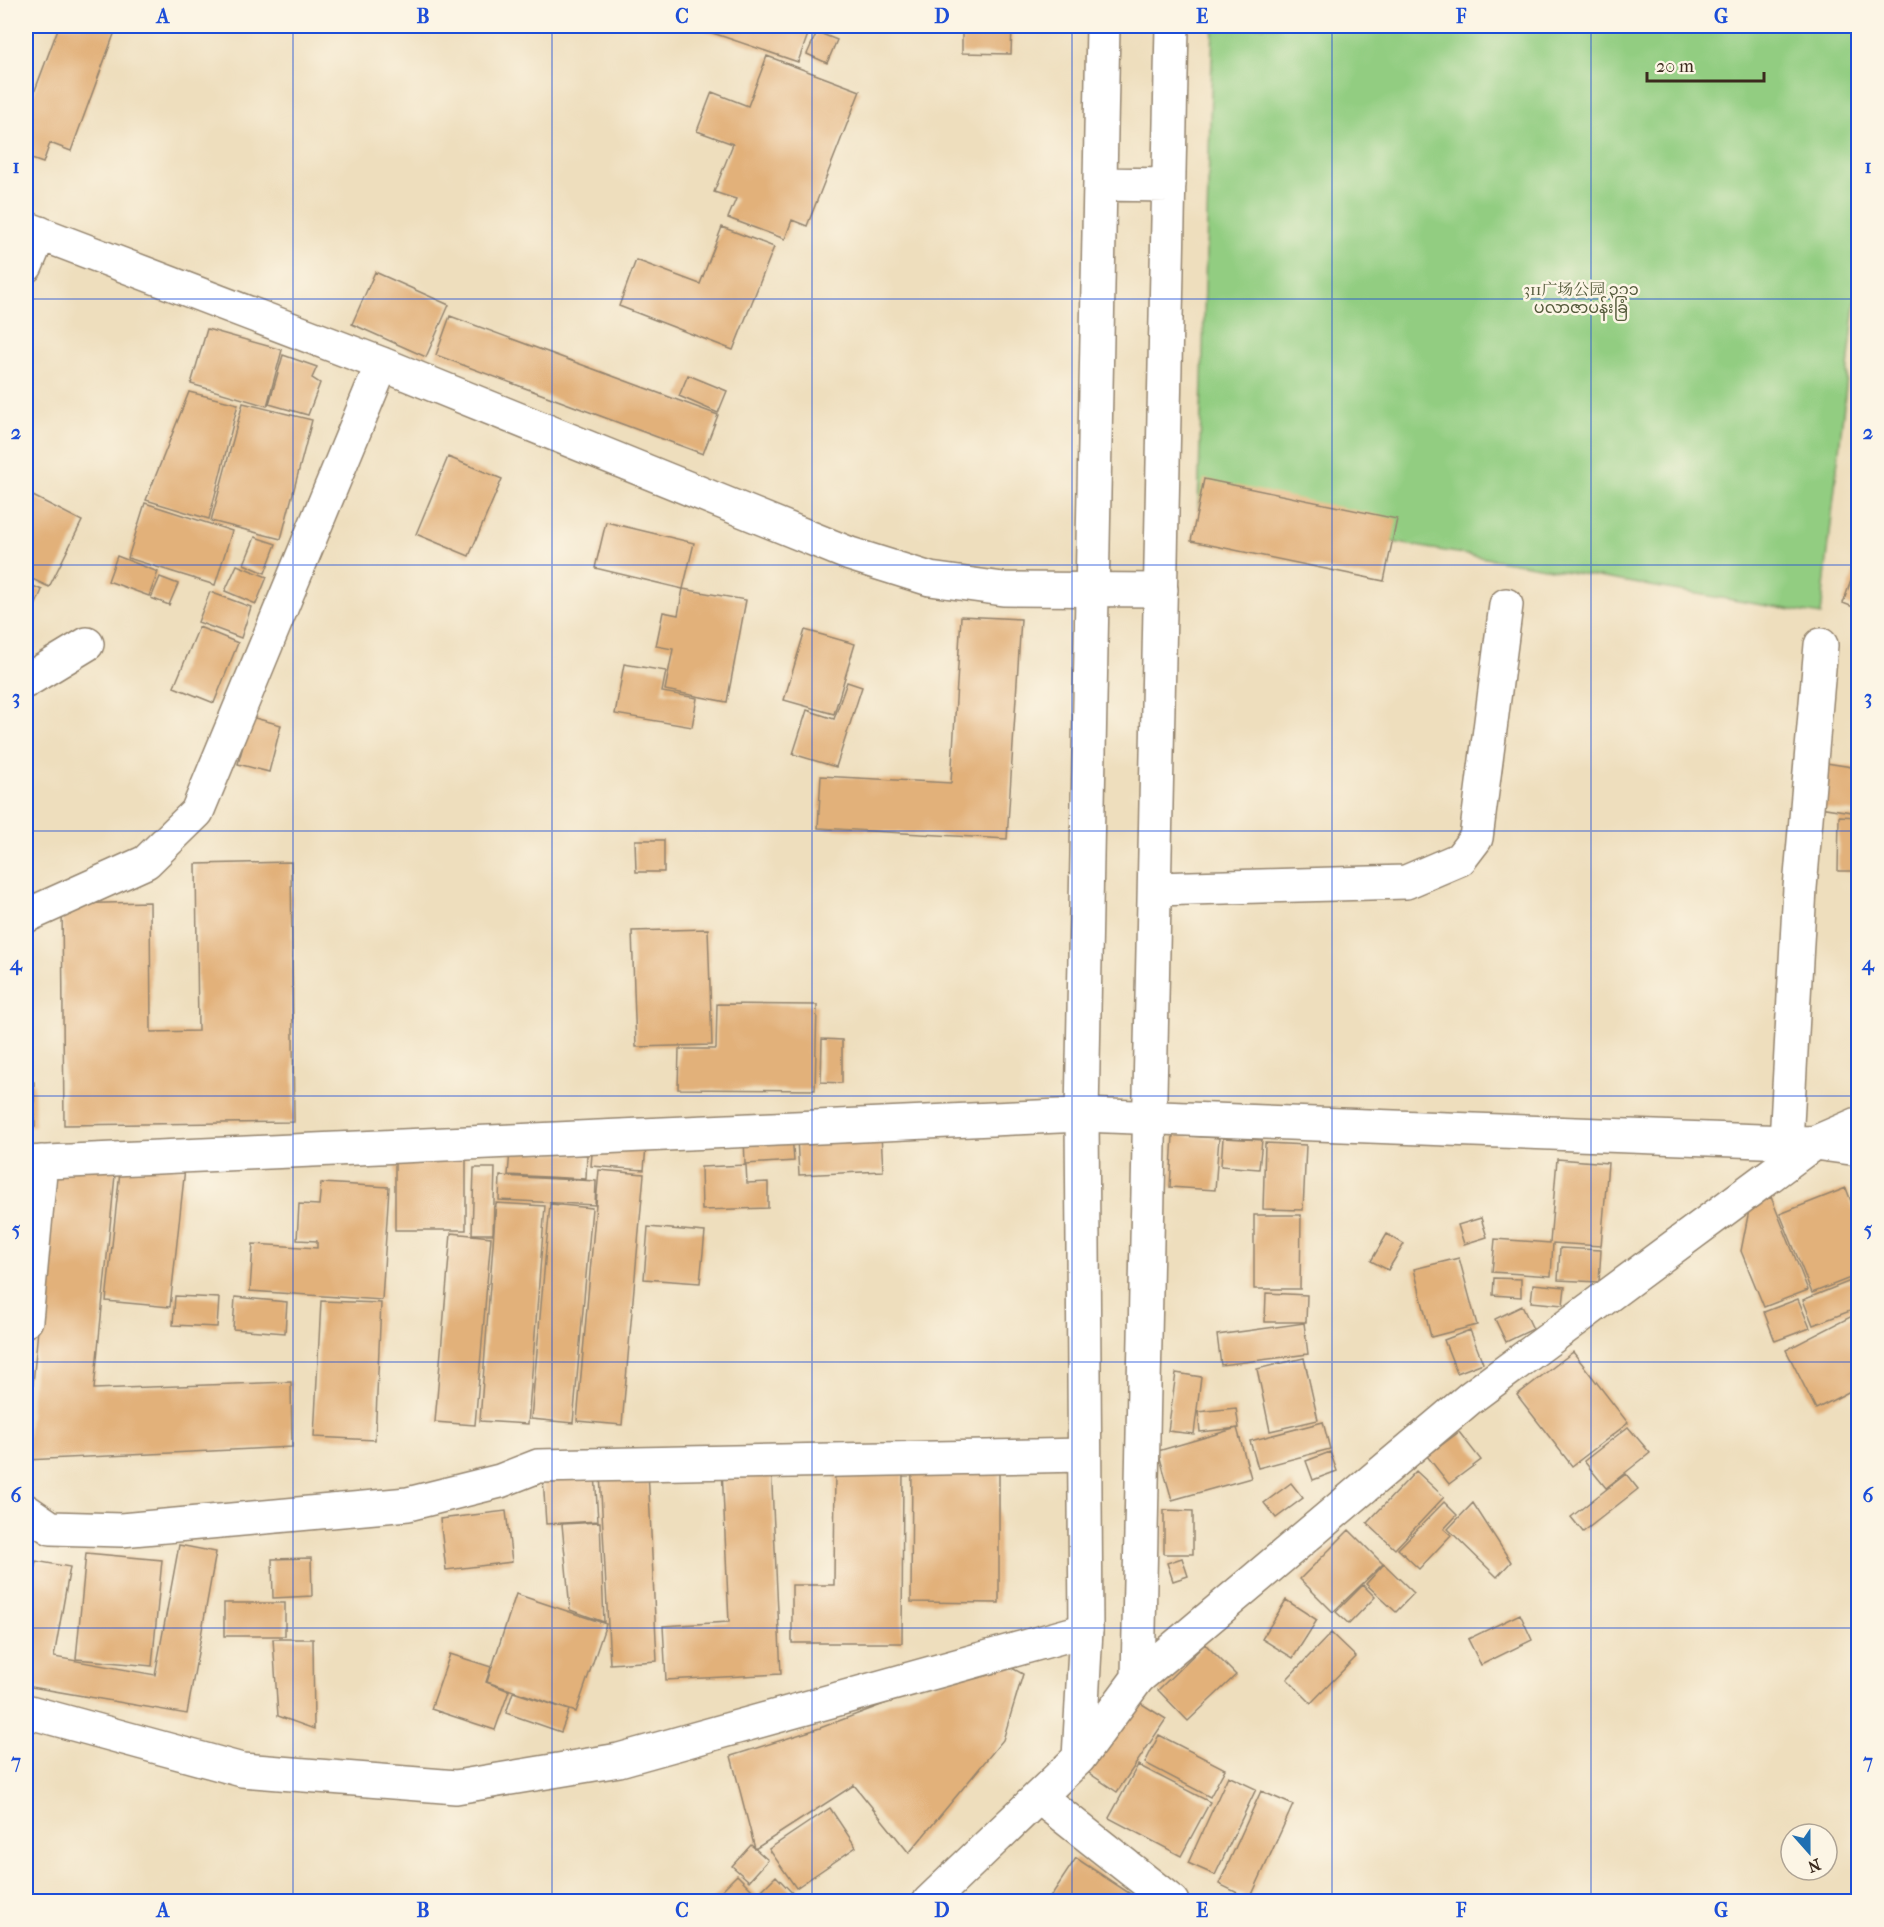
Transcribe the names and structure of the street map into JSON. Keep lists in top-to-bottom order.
{
  "parks": ["311广场公园 ၃၁၁ ပလာဇာပန်းခြံ"],
  "scale_bar": "20 m",
  "north": "bottom",
  "grid": {
    "columns": [
      "A",
      "B",
      "C",
      "D",
      "E",
      "F",
      "G"
    ],
    "rows": [
      "1",
      "2",
      "3",
      "4",
      "5",
      "6",
      "7"
    ]
  }
}
